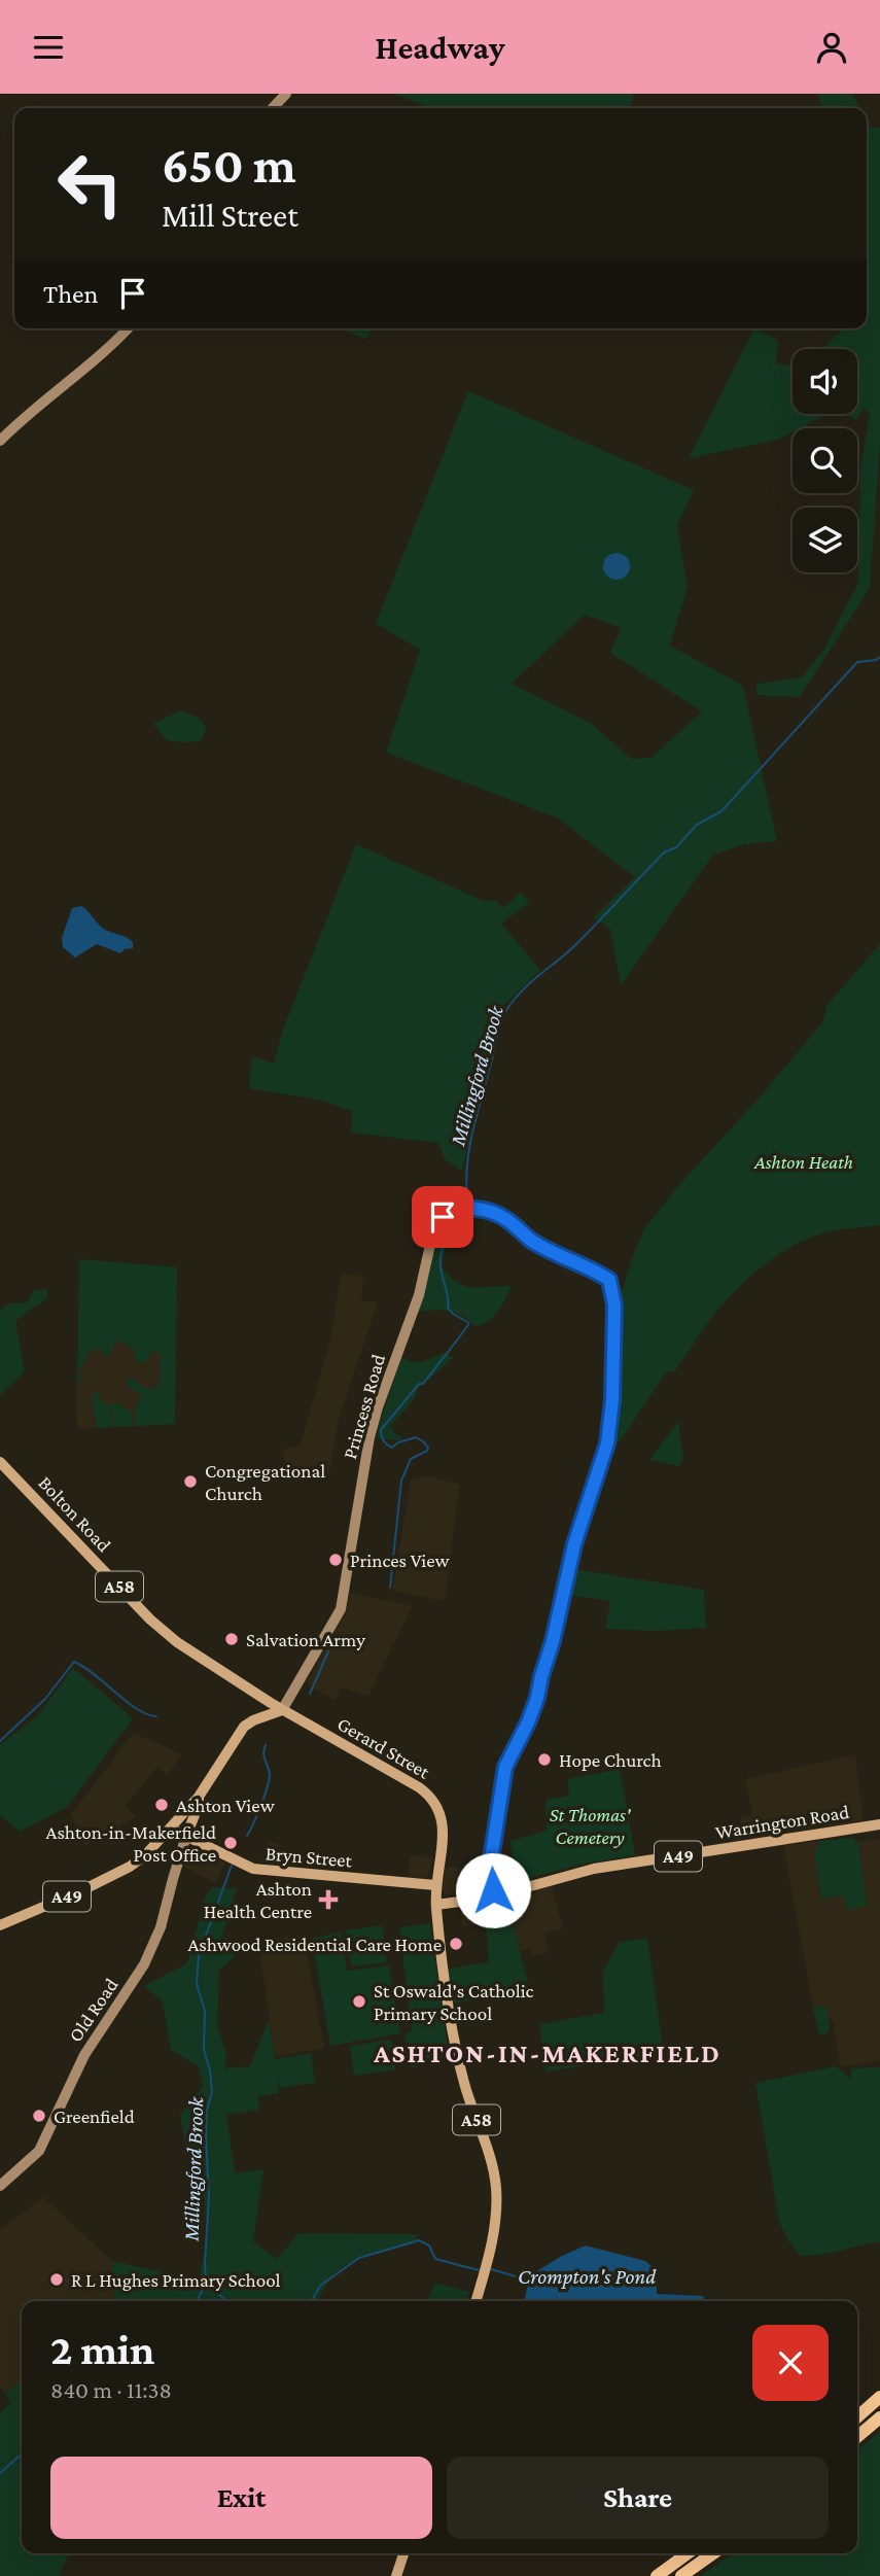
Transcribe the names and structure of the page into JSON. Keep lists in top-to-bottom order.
{
  "streets": {
    "main road": [
      "Bolton Road",
      "A58",
      "Gerard Street",
      "Warrington Road",
      "Bryn Street",
      "A49"
    ],
    "street": ["Princess Road", "Old Road"]
  },
  "crossings": [
    ["Princess Road", "Gerard Street"],
    ["Princess Road", "Warrington Road"],
    ["Bolton Road", "Gerard Street"],
    ["A58", "Gerard Street"],
    ["A58", "Warrington Road"],
    ["Gerard Street", "Warrington Road"],
    ["Gerard Street", "Bryn Street"],
    ["Bryn Street", "A49"],
    ["Bryn Street", "Old Road"]
  ],
  "districts": ["ASHTON-IN-MAKERFIELD"],
  "water": ["Millingford Brook", "Crompton's Pond"],
  "parks": ["Ashton Heath", "St Thomas' Cemetery"],
  "places": {
    "other": [
      "Congregational Church",
      "Princes View",
      "Salvation Army",
      "Hope Church",
      "Ashton View",
      "Ashton-in-Makerfield Post Office",
      "Ashwood Residential Care Home",
      "St Oswald's Catholic Primary School",
      "Greenfield",
      "R L Hughes Primary School"
    ],
    "health": ["Ashton Health Centre"]
  },
  "page": {
    "header": "Headway",
    "turn": ["650 m", "Mill Street"],
    "then": "Then",
    "heading": ["2 min", "840 m · 11:38"],
    "buttons": ["Exit", "Share"]
  }
}
